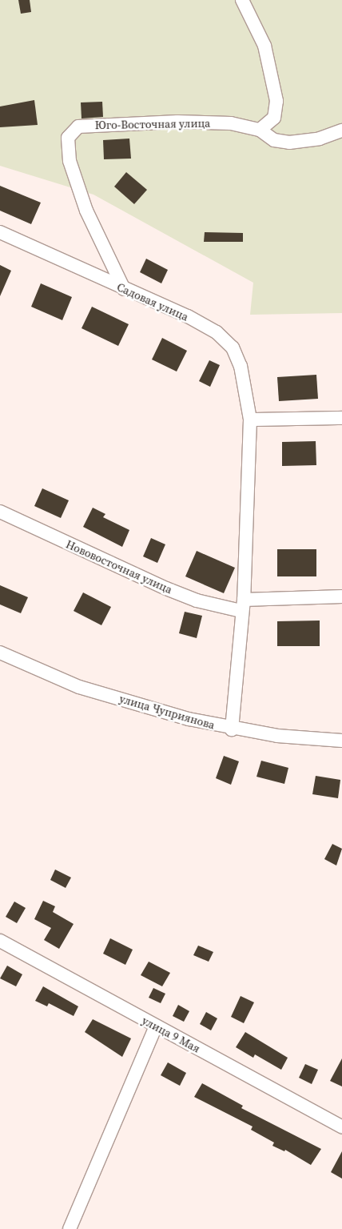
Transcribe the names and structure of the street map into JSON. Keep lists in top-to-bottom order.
{
  "streets": {
    "street": [
      "Юго-Восточная улица",
      "Садовая улица",
      "Нововосточная улица",
      "улица Чуприянова",
      "улица 9 Мая"
    ]
  },
  "crossings": [
    ["Юго-Восточная улица", "Садовая улица"],
    ["Садовая улица", "Нововосточная улица"],
    ["Садовая улица", "улица Чуприянова"]
  ]
}
